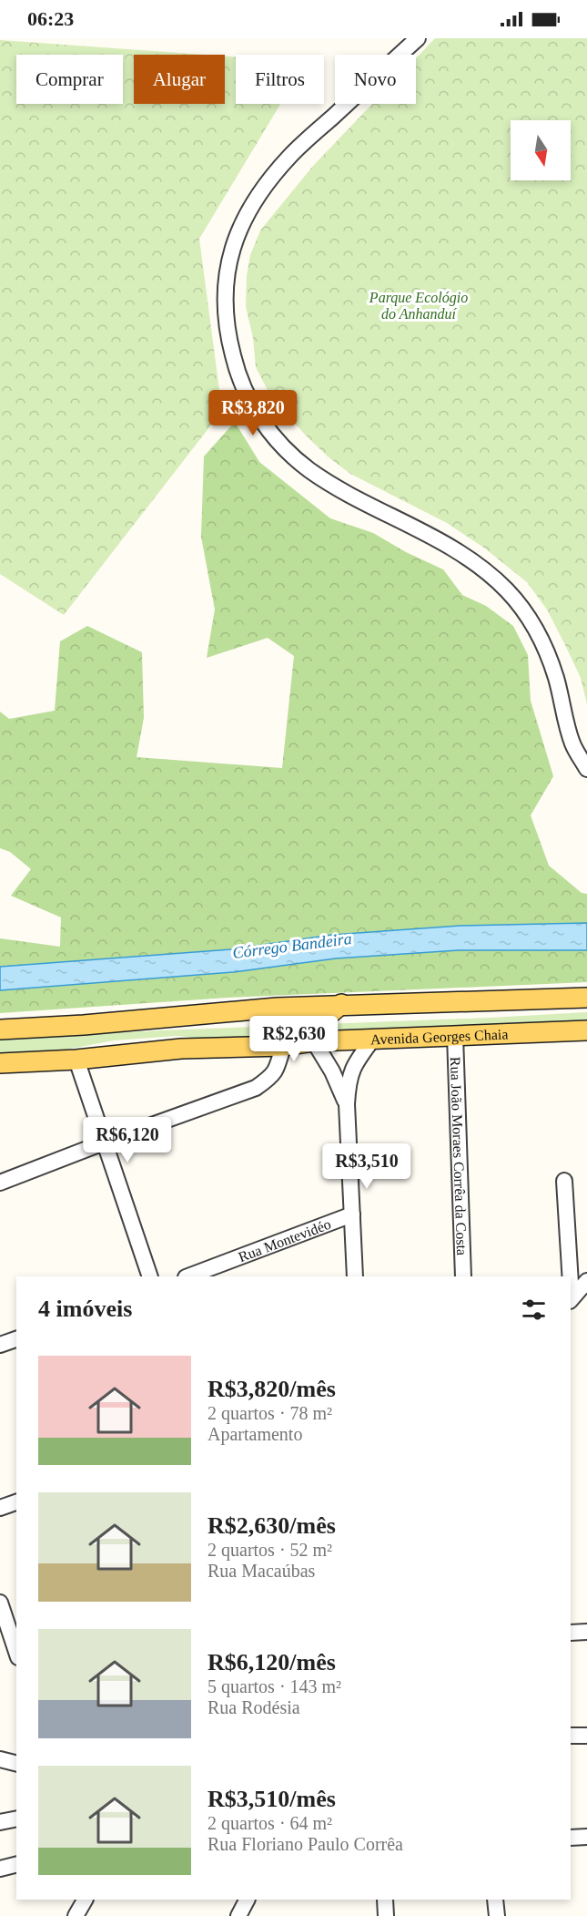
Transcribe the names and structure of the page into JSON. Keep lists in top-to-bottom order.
{
  "streets": {
    "main road": ["Avenida Georges Chaia"],
    "street": ["Rua João Moraes Corrêa da Costa", "Rua Montevidéo"]
  },
  "crossings": [
    ["Avenida Georges Chaia", "Rua João Moraes Corrêa da Costa"]
  ],
  "water": ["Córrego Bandeira"],
  "parks": ["Parque Ecológio do Anhanduí"],
  "north": "bottom",
  "page": {
    "status": "06:23",
    "chip": [
      "Comprar",
      "Alugar",
      "Filtros",
      "Novo"
    ],
    "price": [
      "R$3,820",
      "R$2,630",
      "R$6,120",
      "R$3,510"
    ],
    "heading": "4 imóveis",
    "list": [
      {
        "name": "R$3,820/mês",
        "note": "2 quartos · 78 m² · Apartamento"
      },
      {
        "name": "R$2,630/mês",
        "note": "2 quartos · 52 m² · Rua Macaúbas"
      },
      {
        "name": "R$6,120/mês",
        "note": "5 quartos · 143 m² · Rua Rodésia"
      },
      {
        "name": "R$3,510/mês",
        "note": "2 quartos · 64 m² · Rua Floriano Paulo Corrêa"
      }
    ]
  }
}
